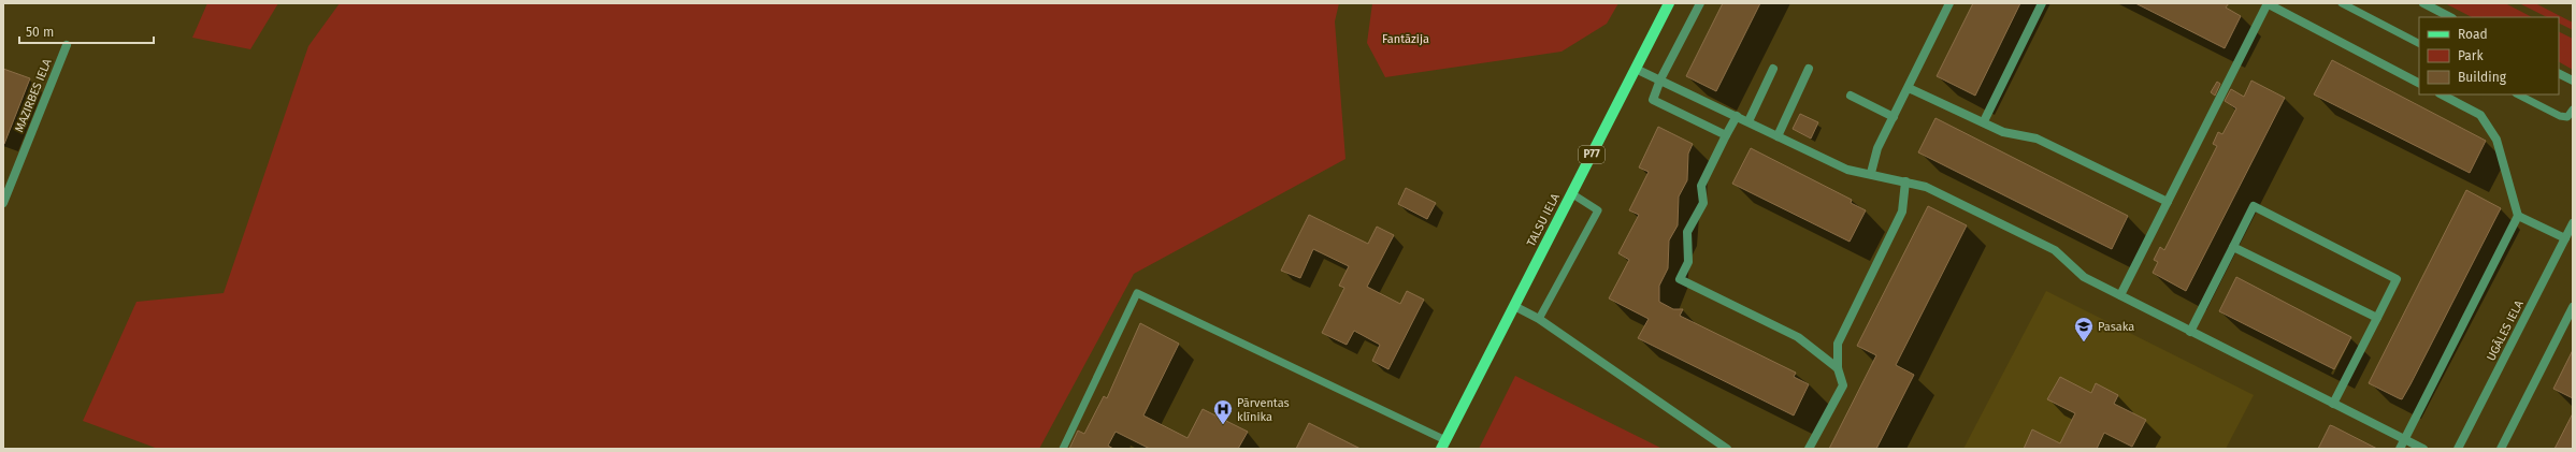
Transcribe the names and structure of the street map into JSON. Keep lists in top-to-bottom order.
{
  "streets": {
    "main road": ["P77", "TALSU IELA"],
    "street": ["MAZIRBES IELA", "UGĀLES IELA"]
  },
  "parks": ["Fantāzija"],
  "places": {
    "school or university": ["Pasaka"],
    "hospital": ["Pārventas klīnika"]
  },
  "legend": ["Road", "Park", "Building"],
  "scale_bar": "50 m"
}
